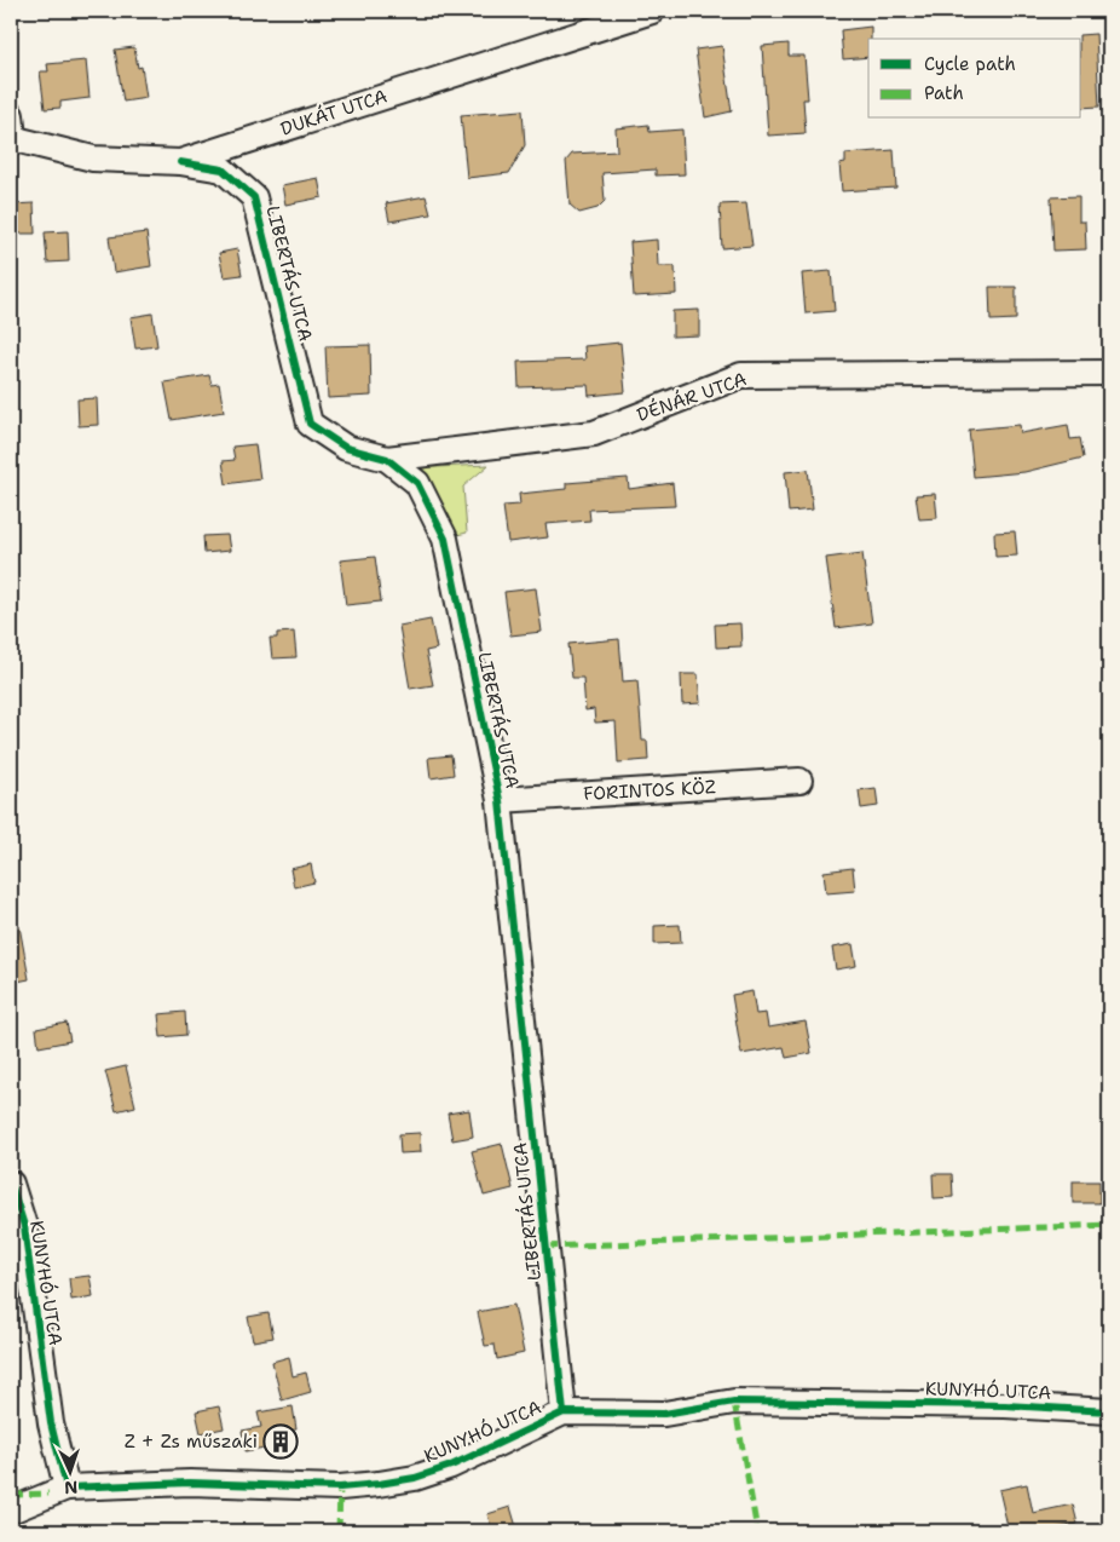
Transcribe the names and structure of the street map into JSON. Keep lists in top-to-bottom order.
{
  "streets": {
    "street": [
      "DUKÁT UTCA",
      "LIBERTÁS UTCA",
      "DÉNÁR UTCA",
      "FORINTOS KÖZ",
      "KUNYHÓ UTCA"
    ]
  },
  "crossings": [
    ["DUKÁT UTCA", "LIBERTÁS UTCA"],
    ["LIBERTÁS UTCA", "DÉNÁR UTCA"],
    ["LIBERTÁS UTCA", "FORINTOS KÖZ"],
    ["LIBERTÁS UTCA", "KUNYHÓ UTCA"]
  ],
  "places": {
    "building": ["Z + Zs műszaki"]
  },
  "legend": ["Cycle path", "Path"],
  "north": "bottom"
}
